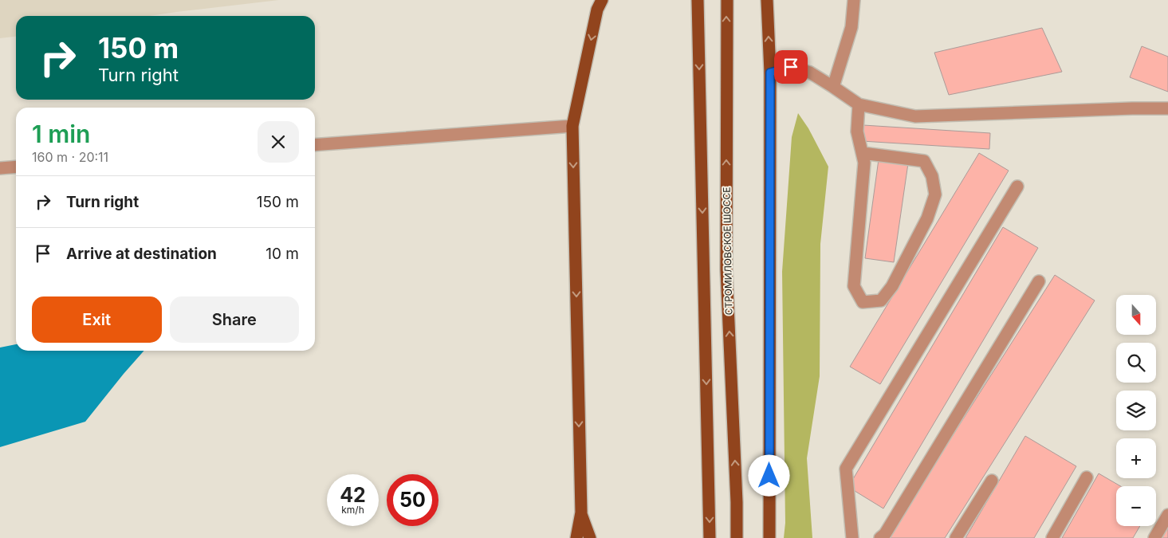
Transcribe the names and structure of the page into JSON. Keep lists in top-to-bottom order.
{
  "streets": {
    "main road": ["СТРОМИЛОВСКОЕ ШОССЕ"]
  },
  "north": "bottom",
  "page": {
    "turn": ["150 m", "Turn right"],
    "heading": ["1 min", "160 m · 20:11"],
    "list": [
      {
        "name": "Turn right",
        "value": "150 m"
      },
      {
        "name": "Arrive at destination",
        "value": "10 m"
      }
    ],
    "buttons": ["Exit", "Share"],
    "map_buttons": ["+", "−"],
    "speed": "42 km/h",
    "limit": "50"
  }
}
